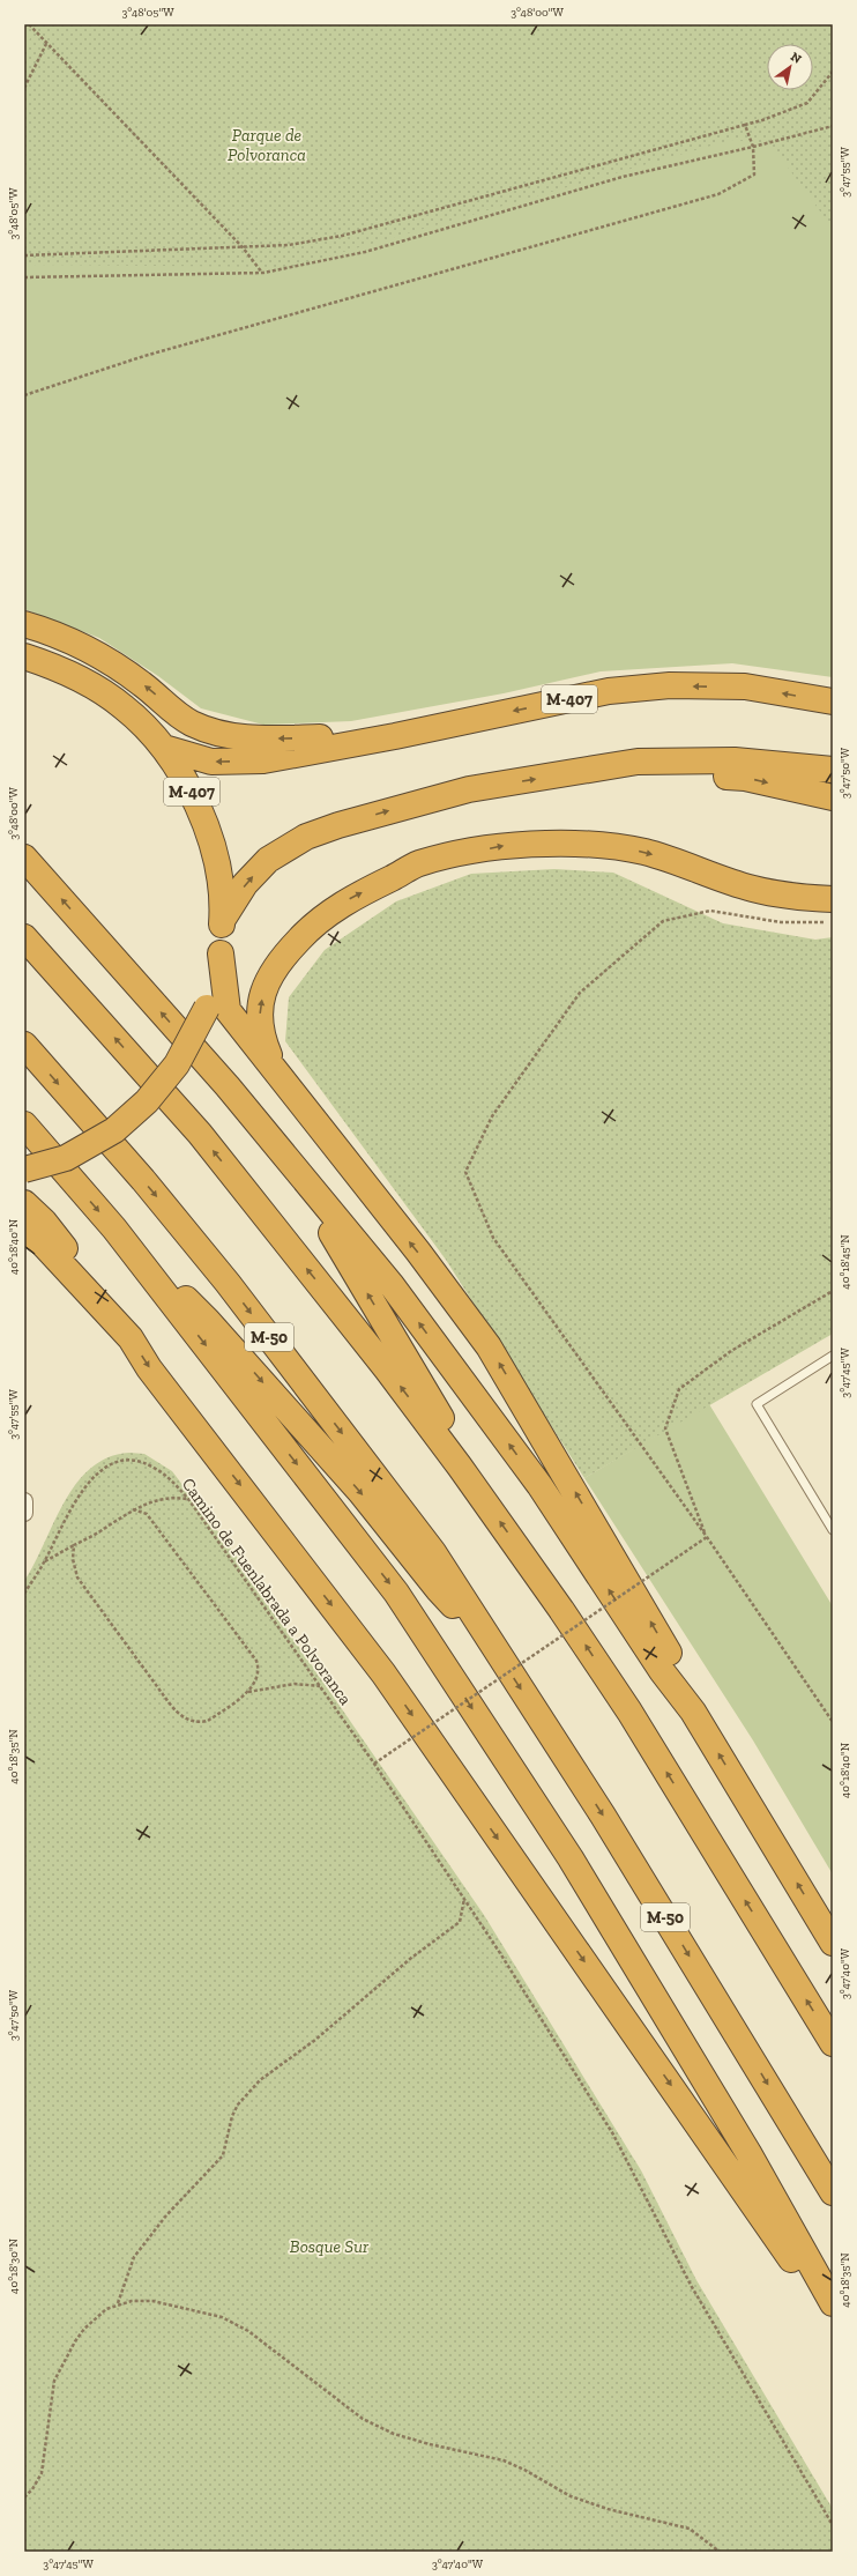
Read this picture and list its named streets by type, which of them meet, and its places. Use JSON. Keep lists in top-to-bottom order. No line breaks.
{"streets":{"highway":["M-407","M-50"],"path":["Camino de Fuenlabrada a Polvoranca"]},"parks":["Parque de Polvoranca","Bosque Sur"],"north":"top right","coordinates":["3°48'05\"W","3°48'00\"W","3°47'55\"W","3°47'50\"W","40°18'40\"N","40°18'45\"N","3°47'45\"W","40°18'35\"N","3°47'40\"W","40°18'30\"N"]}
